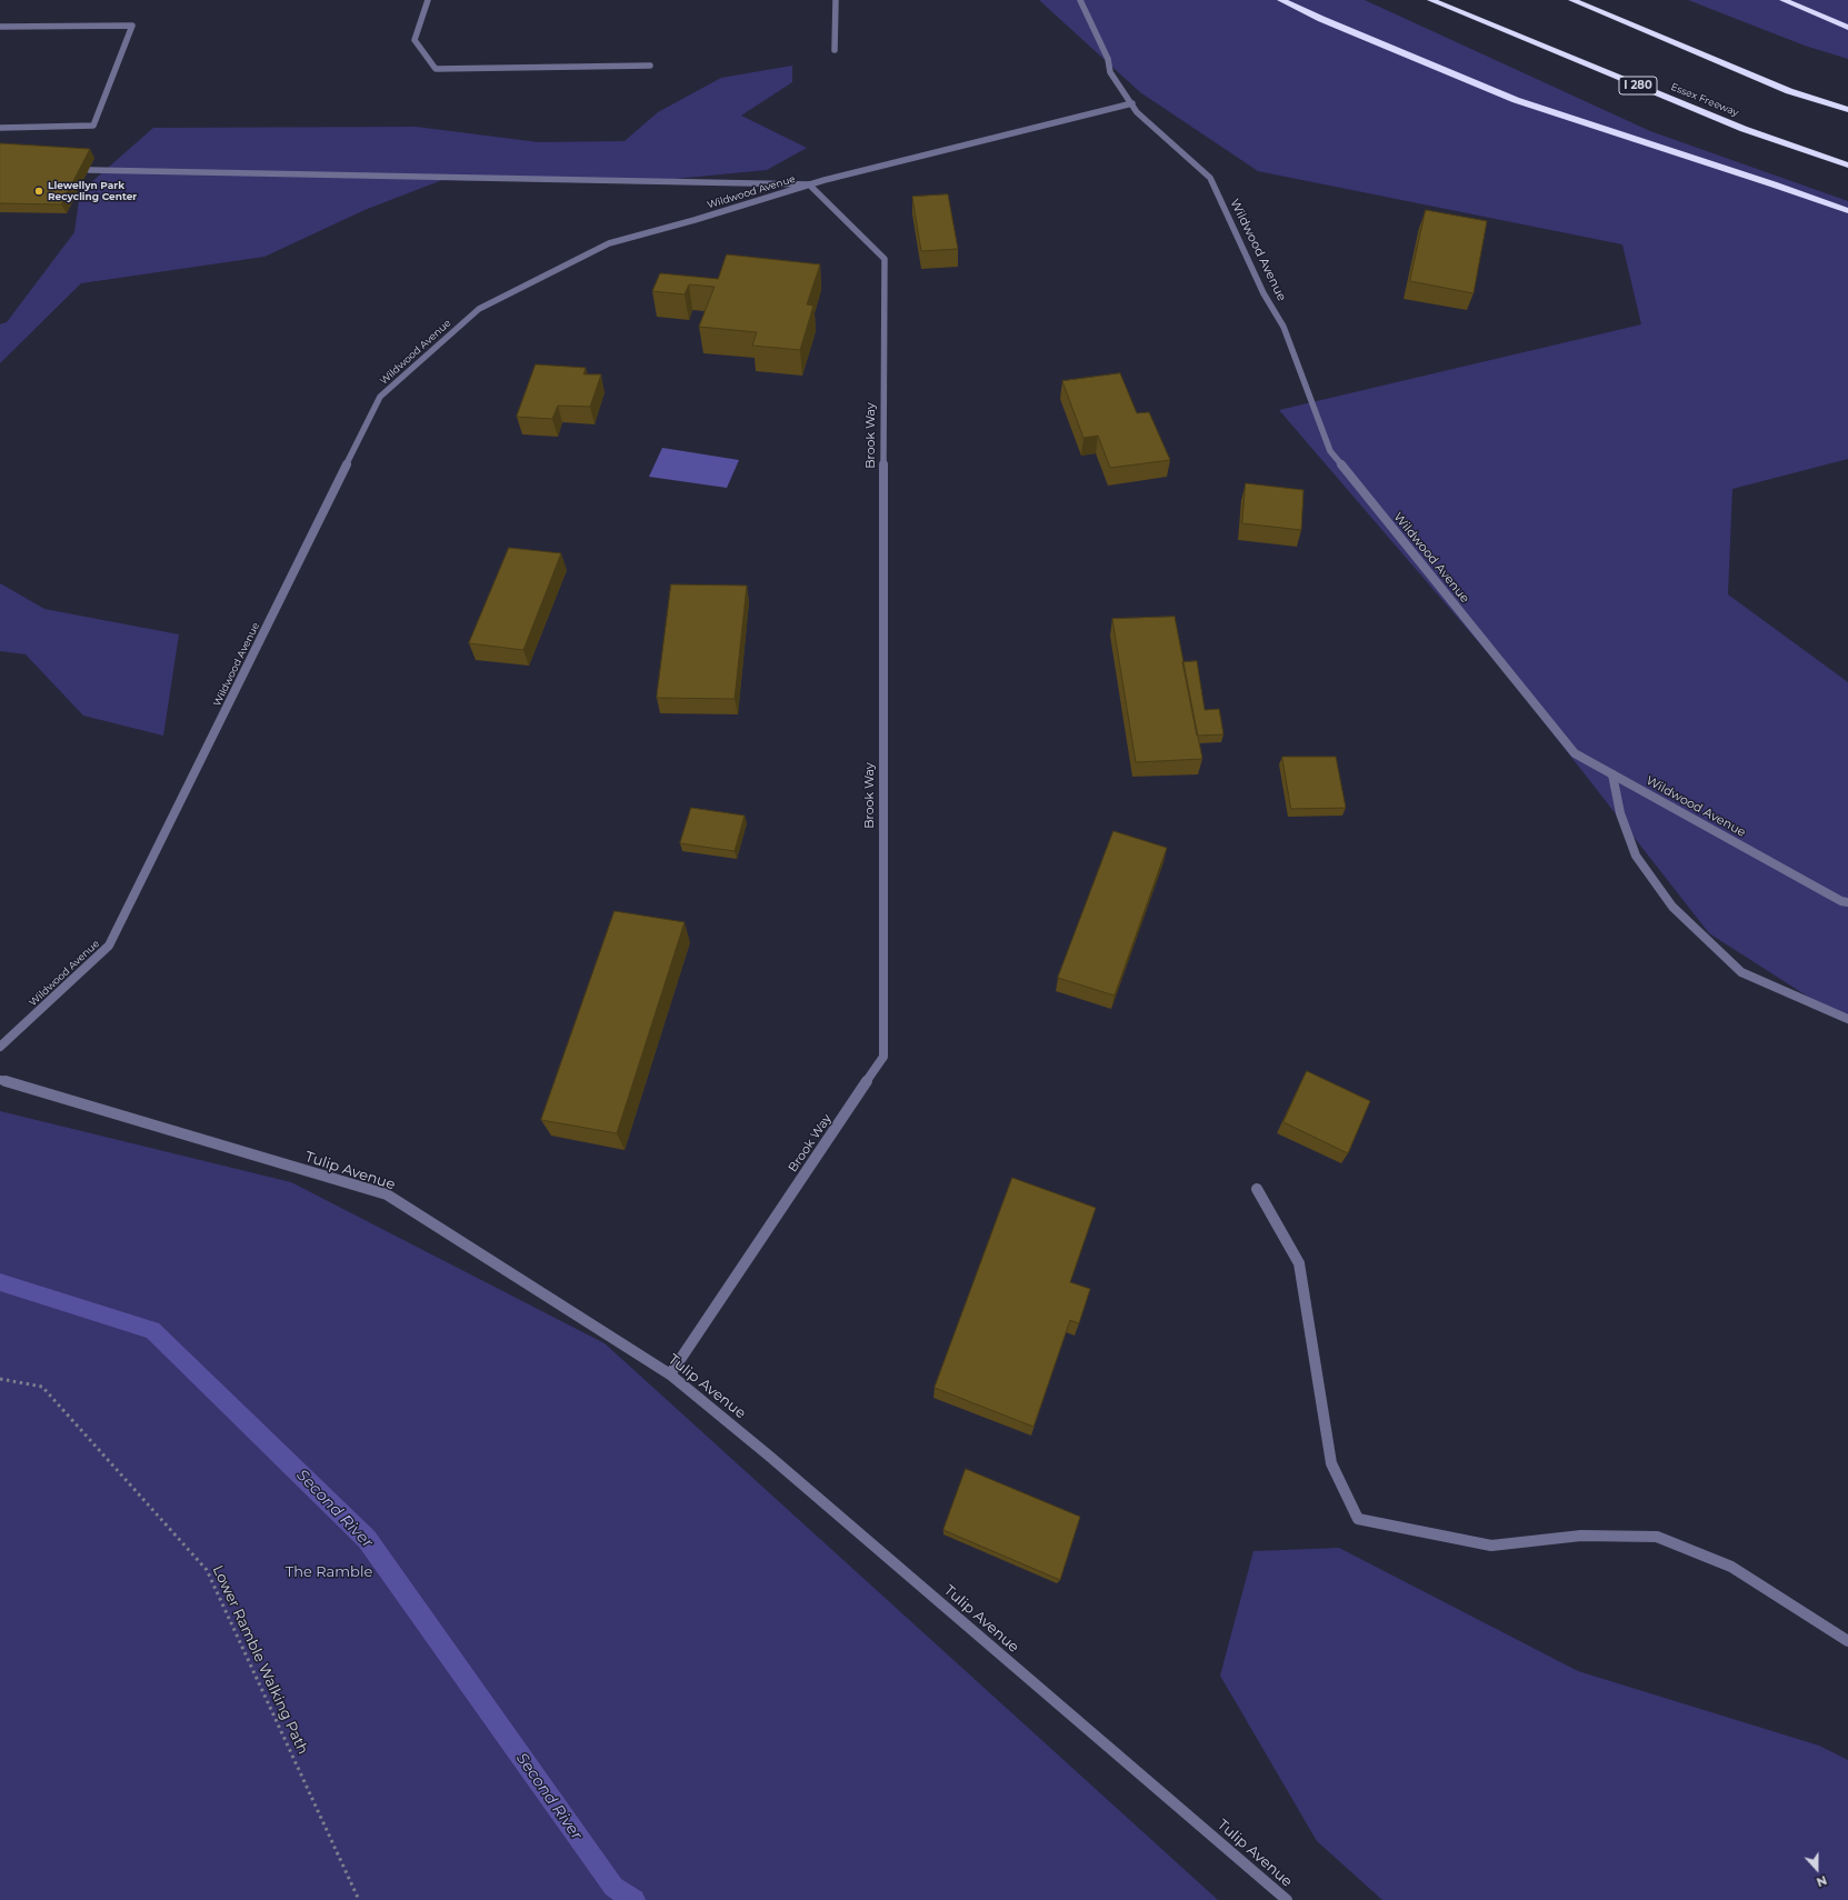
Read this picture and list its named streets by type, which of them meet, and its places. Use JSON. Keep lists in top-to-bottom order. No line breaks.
{"streets":{"highway":["I 280","Essex Freeway"],"street":["Wildwood Avenue","Brook Way","Tulip Avenue"],"path":["Lower Ramble Walking Path"]},"crossings":[["Wildwood Avenue","Brook Way"],["Brook Way","Tulip Avenue"]],"water":["Second River"],"parks":["The Ramble"],"places":["Llewellyn Park Recycling Center"],"north":"bottom"}
